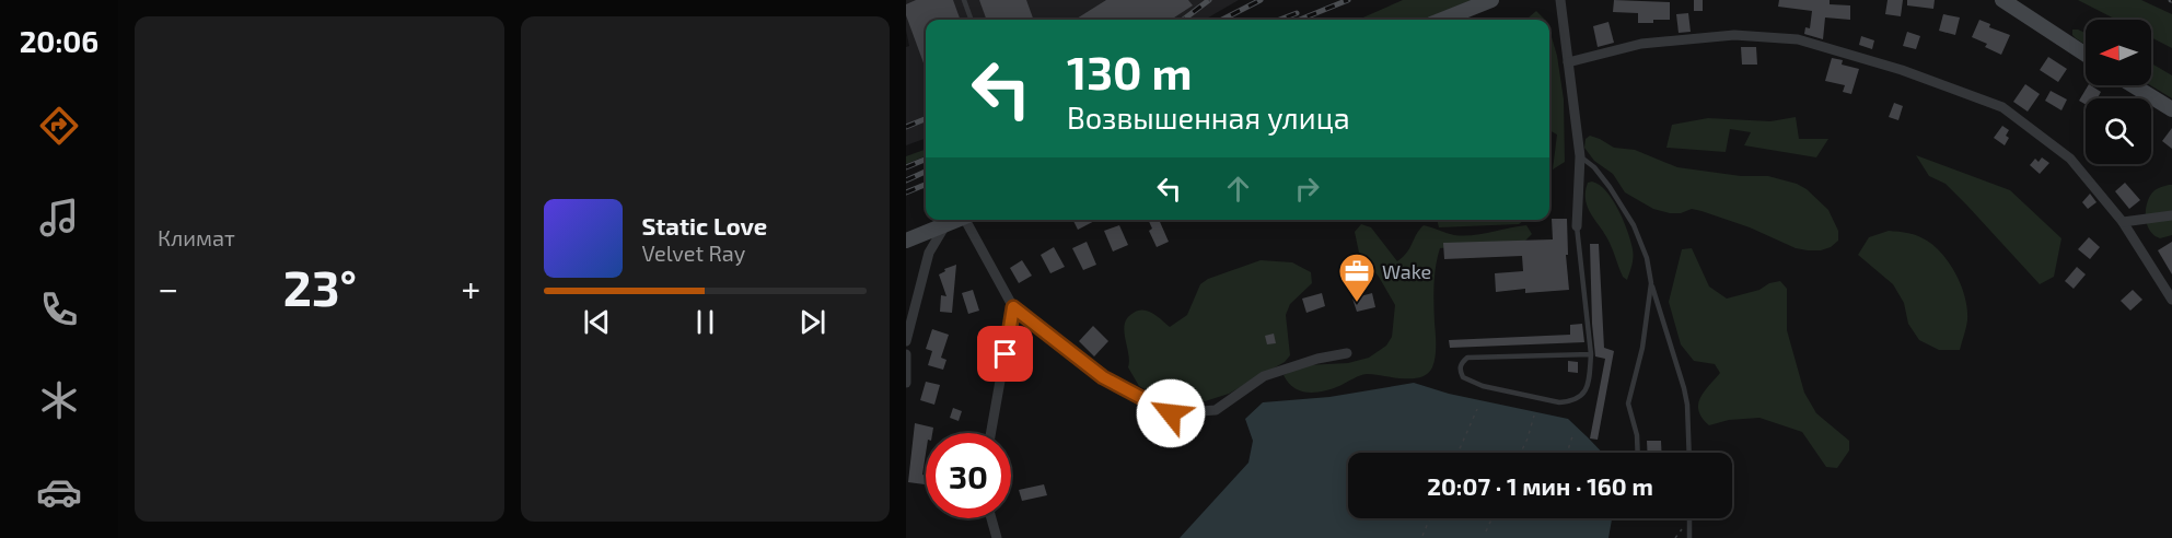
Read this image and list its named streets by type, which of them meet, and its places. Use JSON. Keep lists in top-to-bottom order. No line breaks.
{"places":{"office":["Wake"]},"north":"left","page":{"tabs":"20:06","tile":"Климат","turn":["130 m","Возвышенная улица"],"song":["Static Love","Velvet Ray"],"heat":["−","23°","+"],"limit":"30","trip":"20:07 · 1 мин · 160 m"}}
